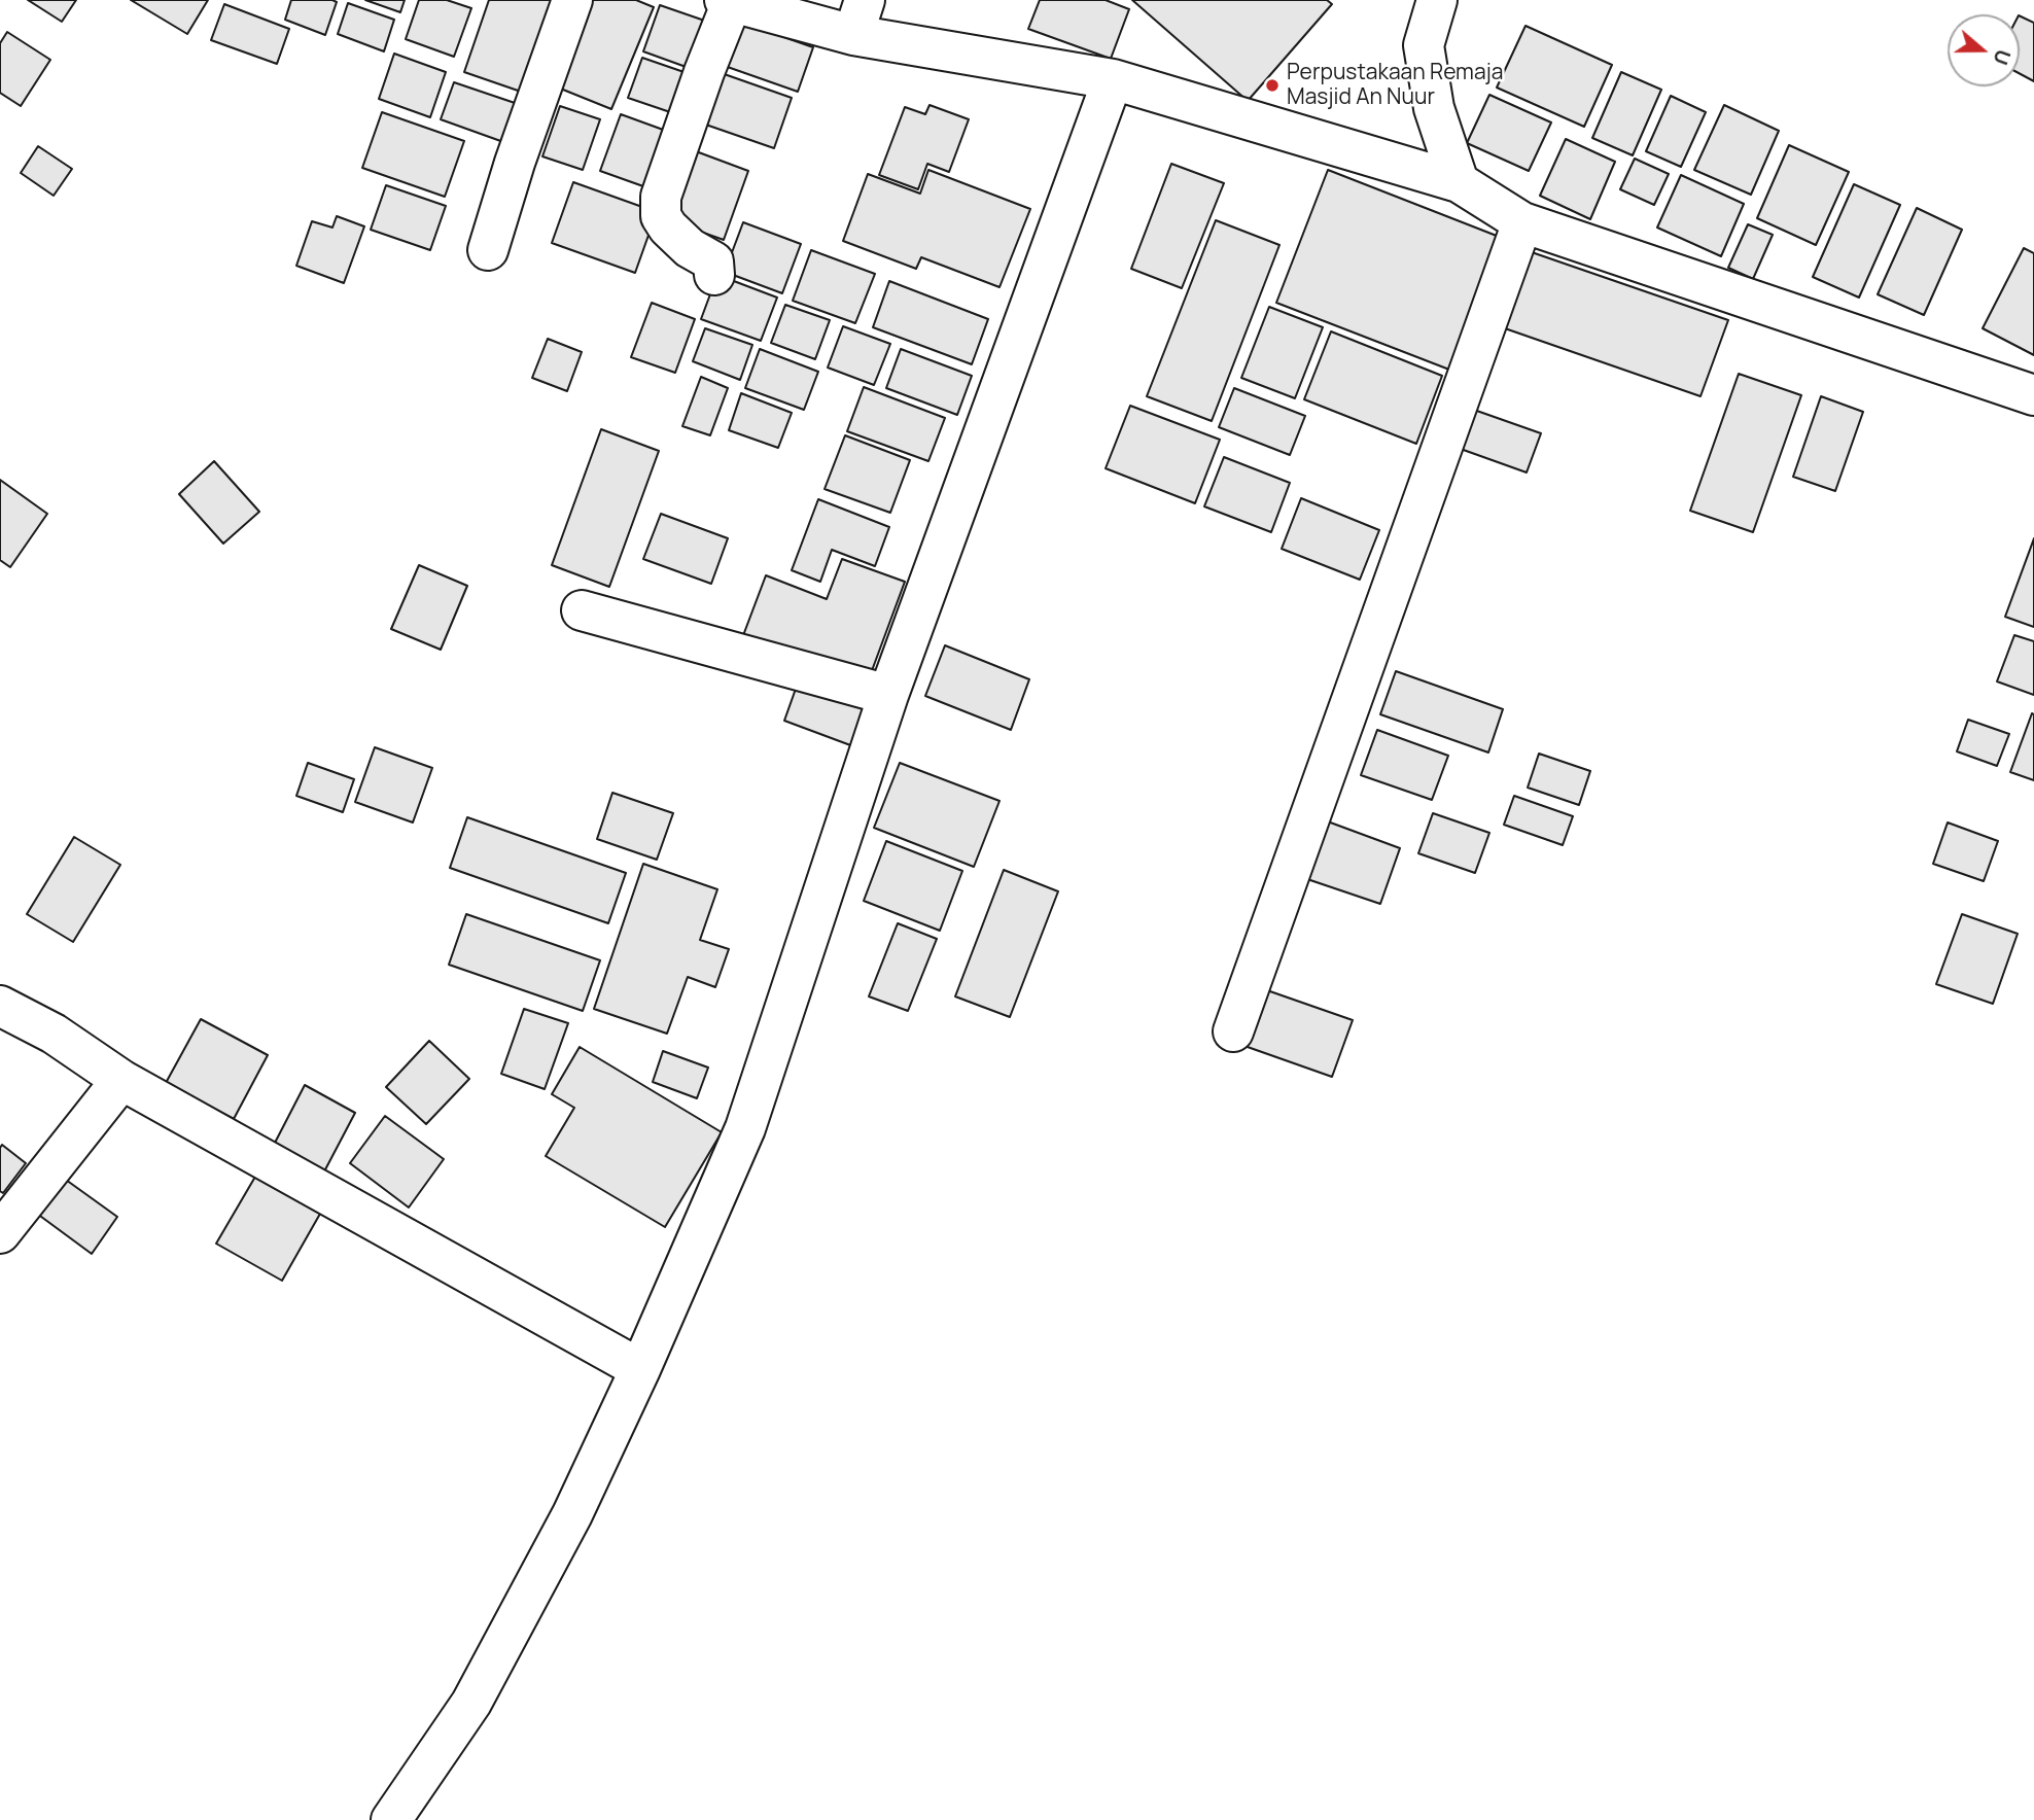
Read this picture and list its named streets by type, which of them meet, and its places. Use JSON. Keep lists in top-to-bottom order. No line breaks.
{"places":["Perpustakaan Remaja Masjid An Nuur"],"north":"right"}
